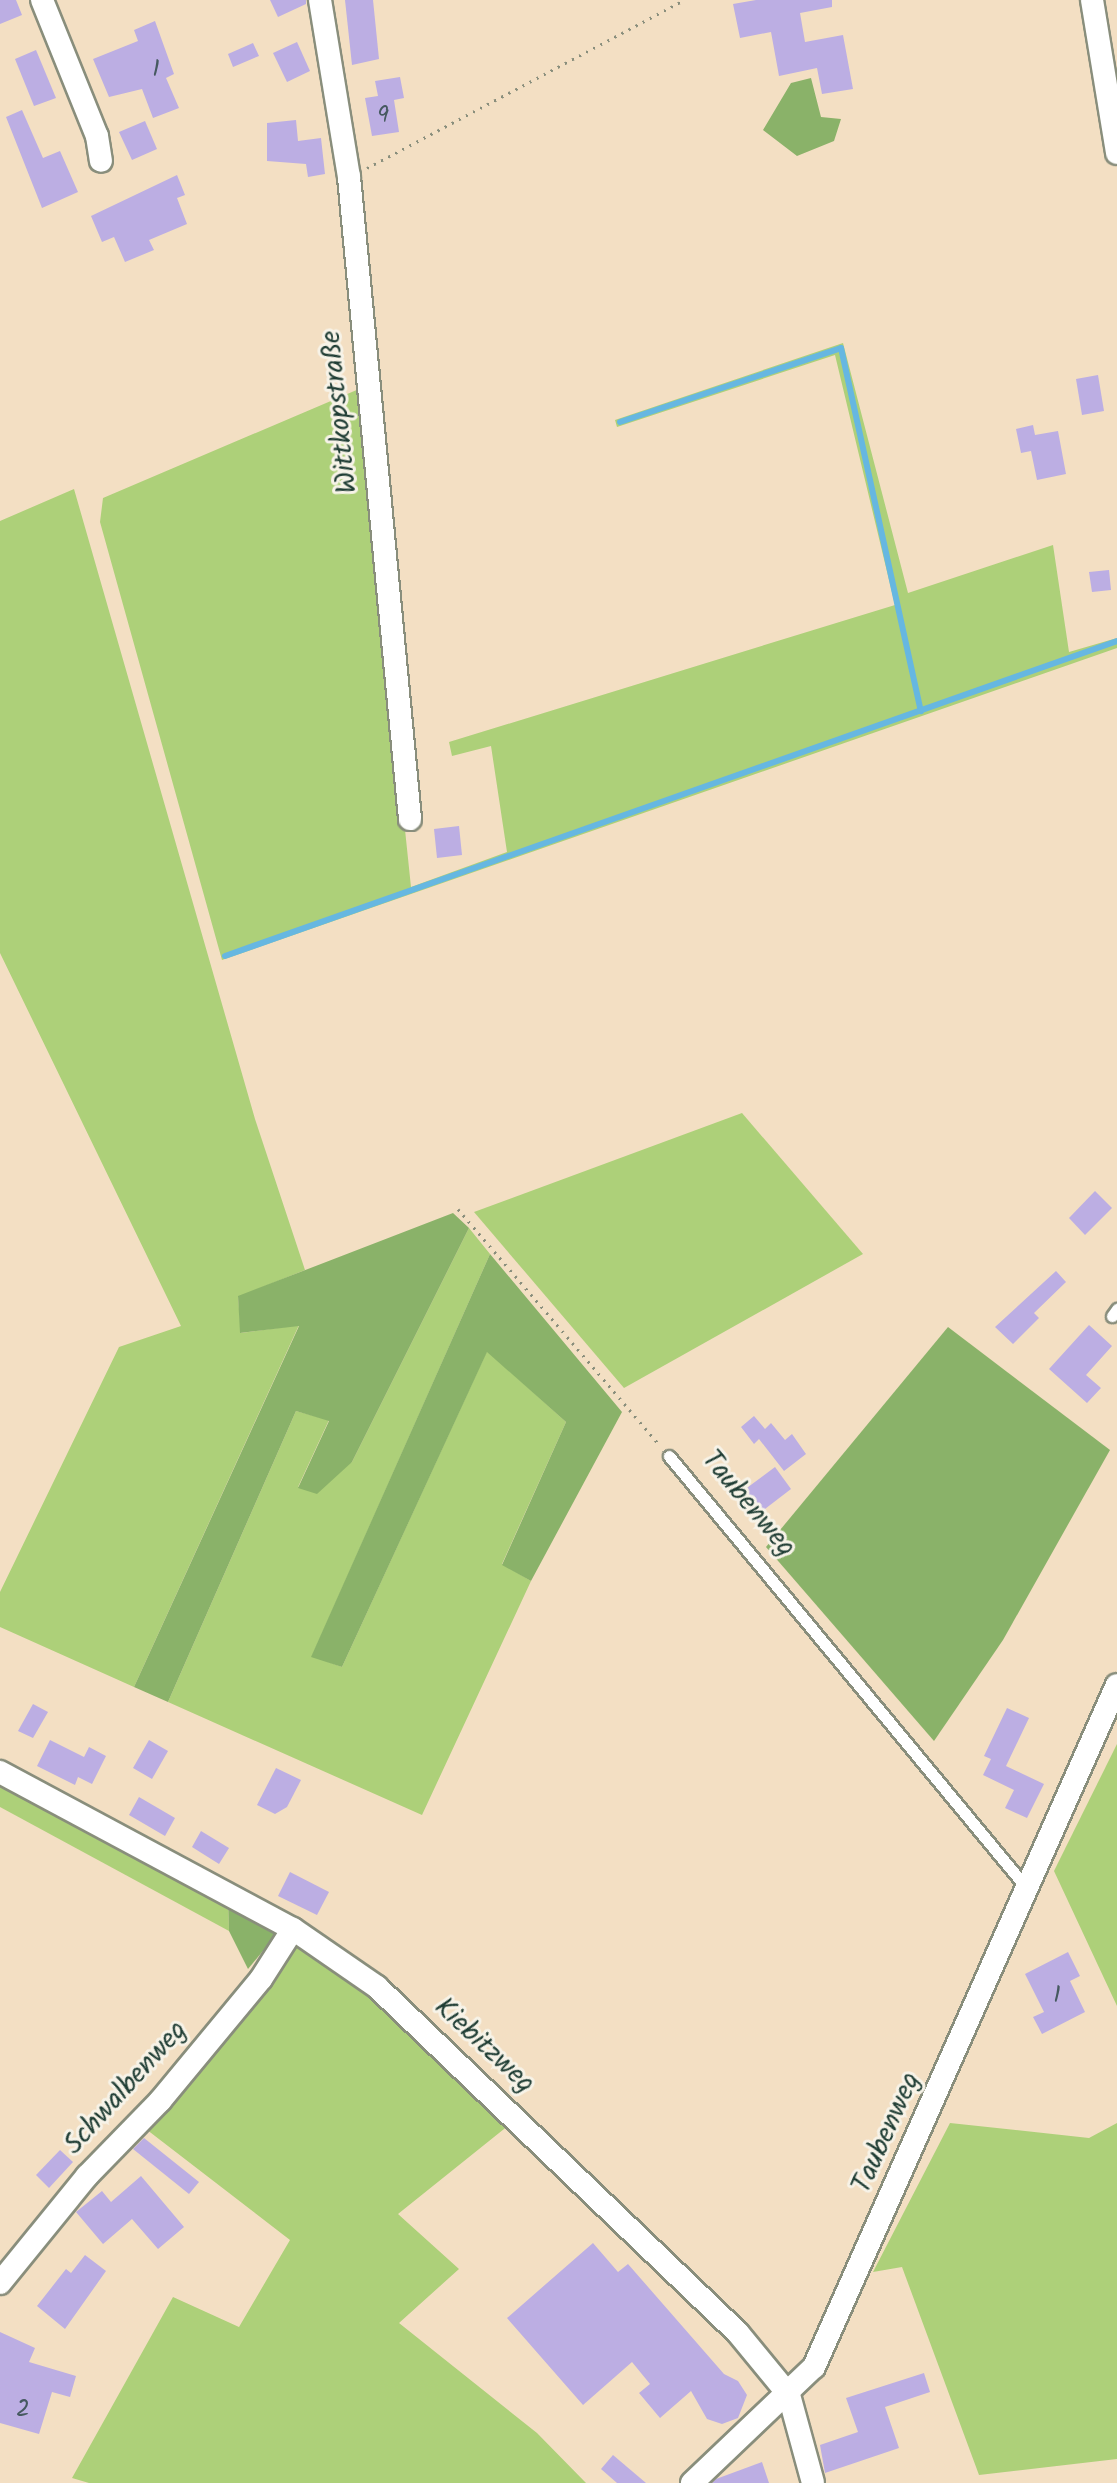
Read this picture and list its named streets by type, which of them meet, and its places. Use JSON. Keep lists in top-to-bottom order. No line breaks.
{"streets":{"street":["Wittkopstraße","Taubenweg","Kiebitzweg","Schwalbenweg"]},"crossings":[["Taubenweg","Kiebitzweg"],["Kiebitzweg","Schwalbenweg"]],"house_numbers":["1","9","1","2"]}
